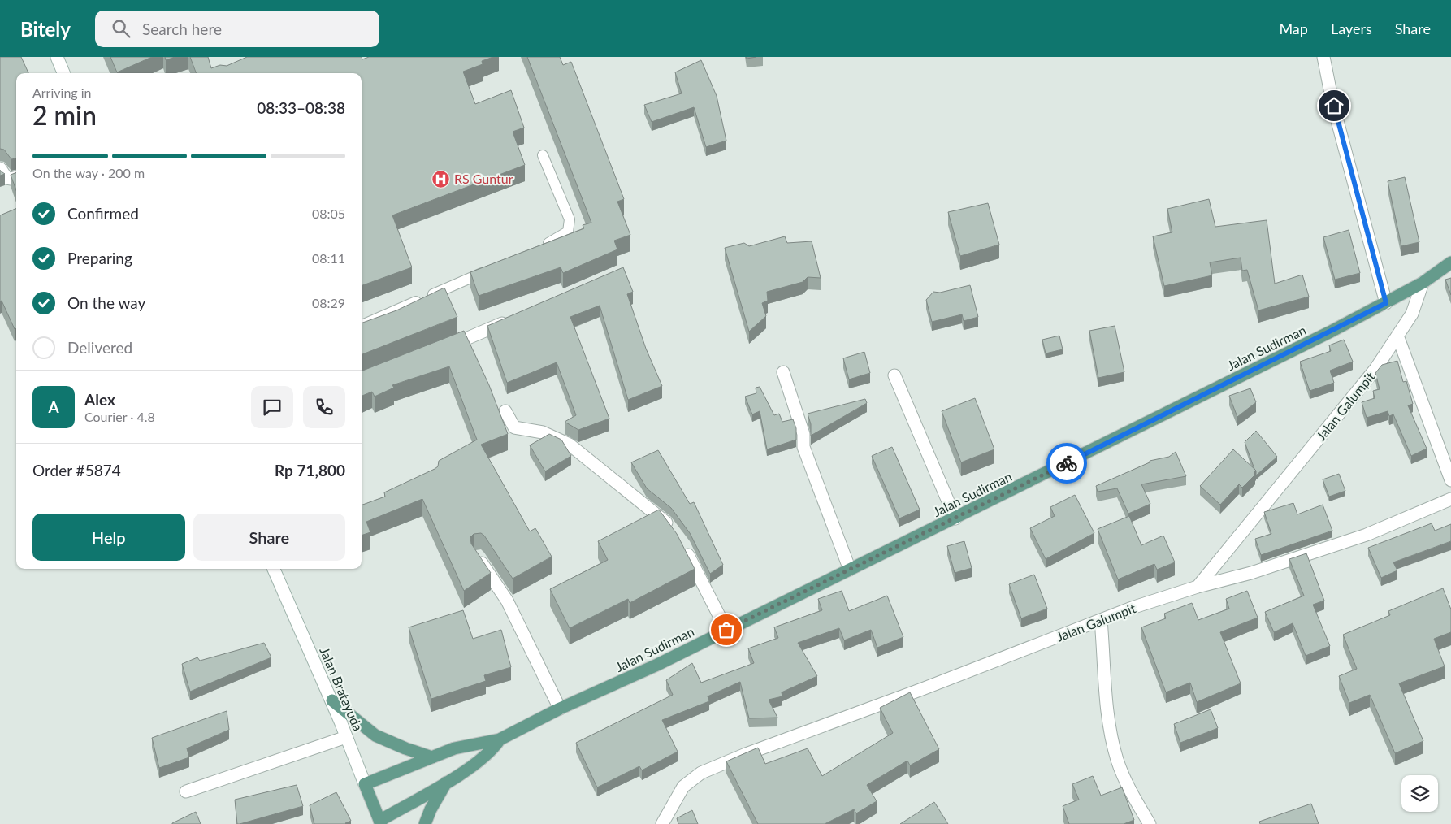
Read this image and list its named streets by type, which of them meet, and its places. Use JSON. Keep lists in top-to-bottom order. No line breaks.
{"streets":{"main road":["Jalan Sudirman","Jalan Bratayuda"],"street":["Jalan Galumpit"]},"crossings":[["Jalan Sudirman","Jalan Galumpit"]],"places":{"hospital":["RS Guntur"]},"page":{"header":"Bitely","search":"Search here","nav":["Map","Layers","Share"],"heading":["2 min","Arriving in","08:33–08:38"],"panel":["Alex","Courier · 4.8","Order #5874","Rp 71,800"],"bar":"On the way · 200 m","list":[["Confirmed","08:05"],["Preparing","08:11"],["On the way","08:29"],"Delivered"],"round":"A","buttons":["Help","Share"]}}
